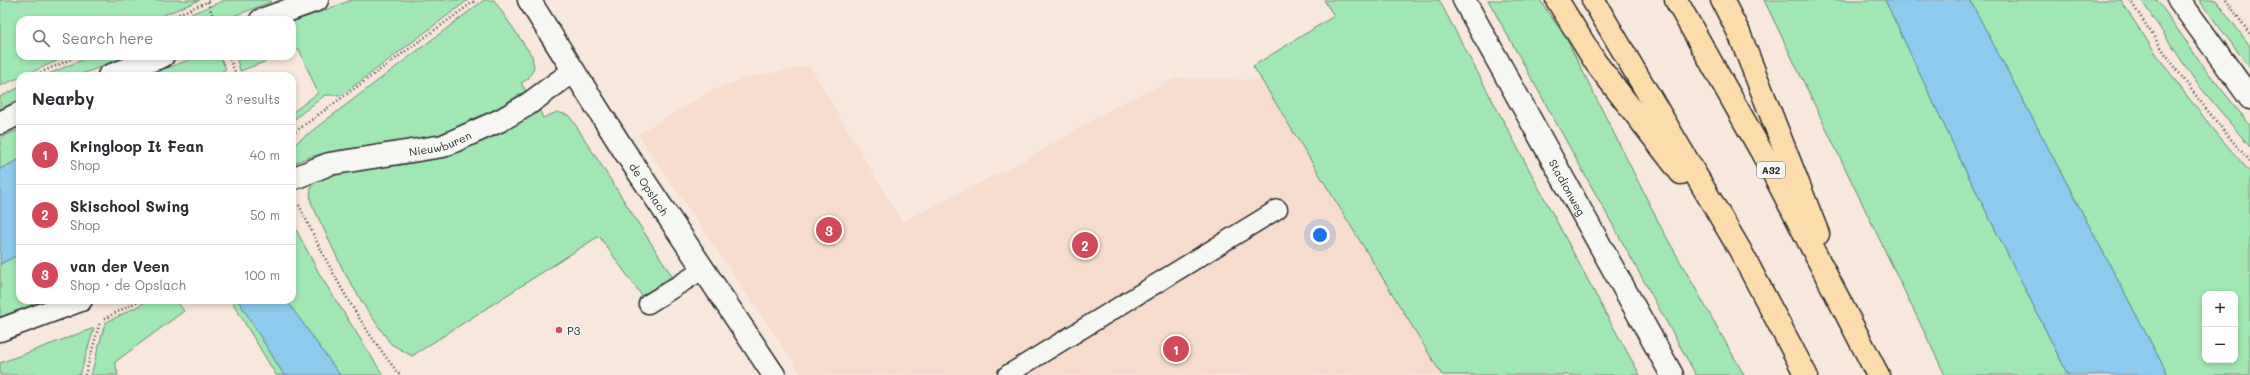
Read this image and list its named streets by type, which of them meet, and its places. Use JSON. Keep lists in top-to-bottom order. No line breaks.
{"streets":{"highway":["A32"],"street":["Nieuwburen","Stadionweg","de Opslach"]},"crossings":[["Nieuwburen","de Opslach"]],"places":["P3"],"page":{"search":"Search here","heading":["Nearby","3 results"],"list":[{"mark":"1","name":"Kringloop It Fean","note":"Shop","value":"40 m"},{"mark":"2","name":"Skischool Swing","note":"Shop","value":"50 m"},{"mark":"3","name":"van der Veen","note":"Shop · de Opslach","value":"100 m"}],"pins":["3","2","1"],"map_buttons":["+","−"]}}
